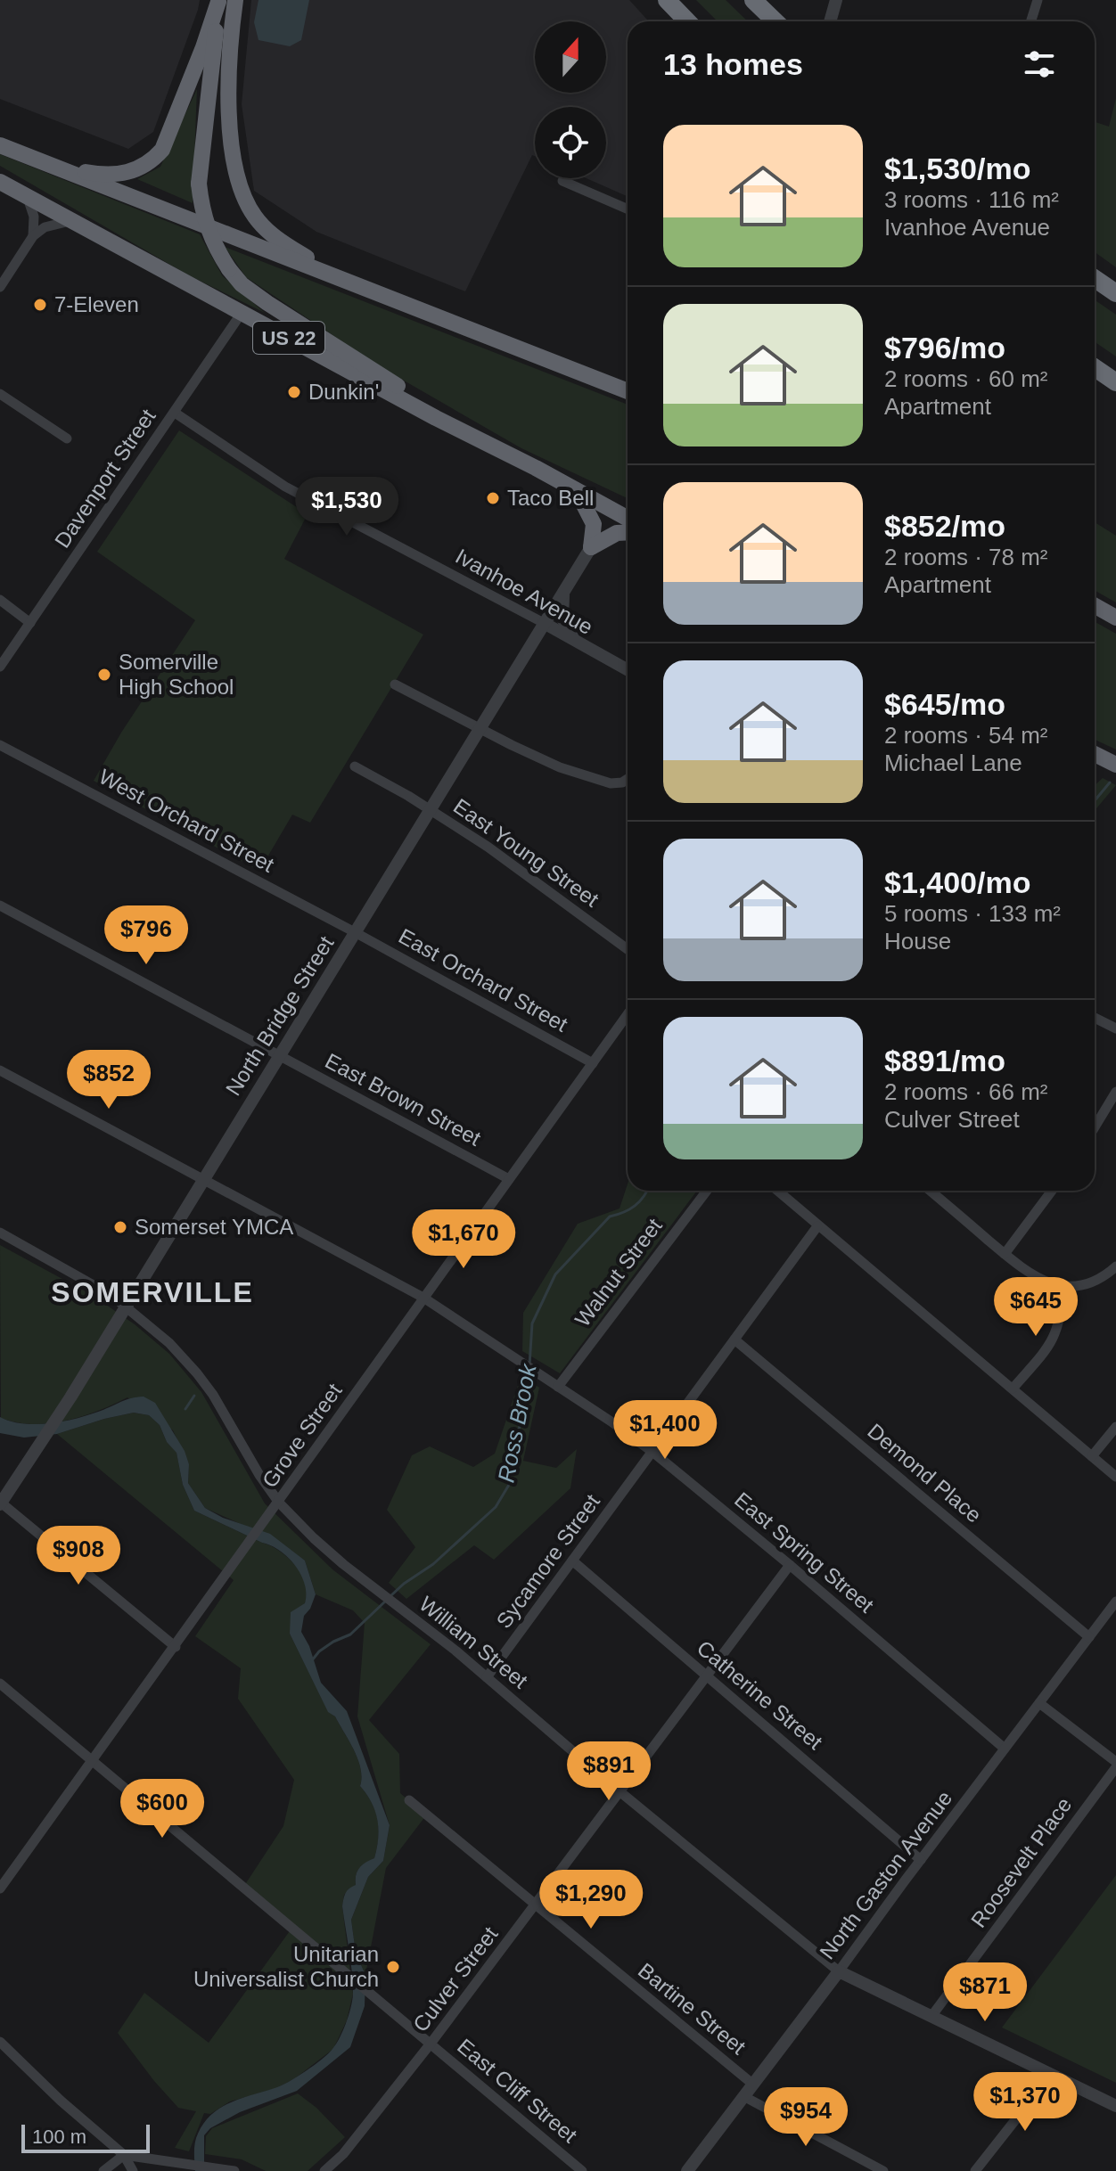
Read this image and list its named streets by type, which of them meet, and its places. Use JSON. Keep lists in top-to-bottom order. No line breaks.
{"streets":{"highway":["US 22"],"street":["Davenport Street","Ivanhoe Avenue","West Orchard Street","East Young Street","East Orchard Street","North Bridge Street","East Brown Street","Walnut Street","Grove Street","Demond Place","East Spring Street","Sycamore Street","William Street","Catherine Street","Roosevelt Place","North Gaston Avenue","Culver Street","Bartine Street","East Cliff Street"]},"crossings":[["US 22","Davenport Street"],["Davenport Street","Ivanhoe Avenue"],["Ivanhoe Avenue","North Bridge Street"],["West Orchard Street","East Orchard Street"],["West Orchard Street","North Bridge Street"],["East Young Street","North Bridge Street"],["East Orchard Street","North Bridge Street"],["East Orchard Street","Grove Street"],["North Bridge Street","East Brown Street"],["North Bridge Street","East Spring Street"],["North Bridge Street","William Street"],["East Brown Street","Grove Street"],["Walnut Street","East Spring Street"],["Grove Street","East Spring Street"],["Grove Street","William Street"],["Grove Street","East Cliff Street"],["Demond Place","Sycamore Street"],["Demond Place","North Gaston Avenue"],["East Spring Street","Sycamore Street"],["East Spring Street","North Gaston Avenue"],["East Spring Street","Culver Street"],["Sycamore Street","William Street"],["Sycamore Street","Catherine Street"],["William Street","North Gaston Avenue"],["William Street","Culver Street"],["Catherine Street","North Gaston Avenue"],["Catherine Street","Culver Street"],["North Gaston Avenue","Bartine Street"],["Culver Street","Bartine Street"],["Culver Street","East Cliff Street"]],"districts":["SOMERVILLE"],"water":["Ross Brook"],"places":["7-Eleven","Dunkin'","Taco Bell","Somerville High School","Somerset YMCA","Unitarian Universalist Church"],"scale_bar":"100 m","north":"top","page":{"heading":"13 homes","list":[{"name":"$1,530/mo","note":"3 rooms · 116 m² · Ivanhoe Avenue"},{"name":"$796/mo","note":"2 rooms · 60 m² · Apartment"},{"name":"$852/mo","note":"2 rooms · 78 m² · Apartment"},{"name":"$645/mo","note":"2 rooms · 54 m² · Michael Lane"},{"name":"$1,400/mo","note":"5 rooms · 133 m² · House"},{"name":"$891/mo","note":"2 rooms · 66 m² · Culver Street"}],"price":["$1,530","$796","$852","$1,670","$645","$1,400","$908","$891","$600","$1,290","$871","$1,370","$954"],"scale":"100 m"}}
